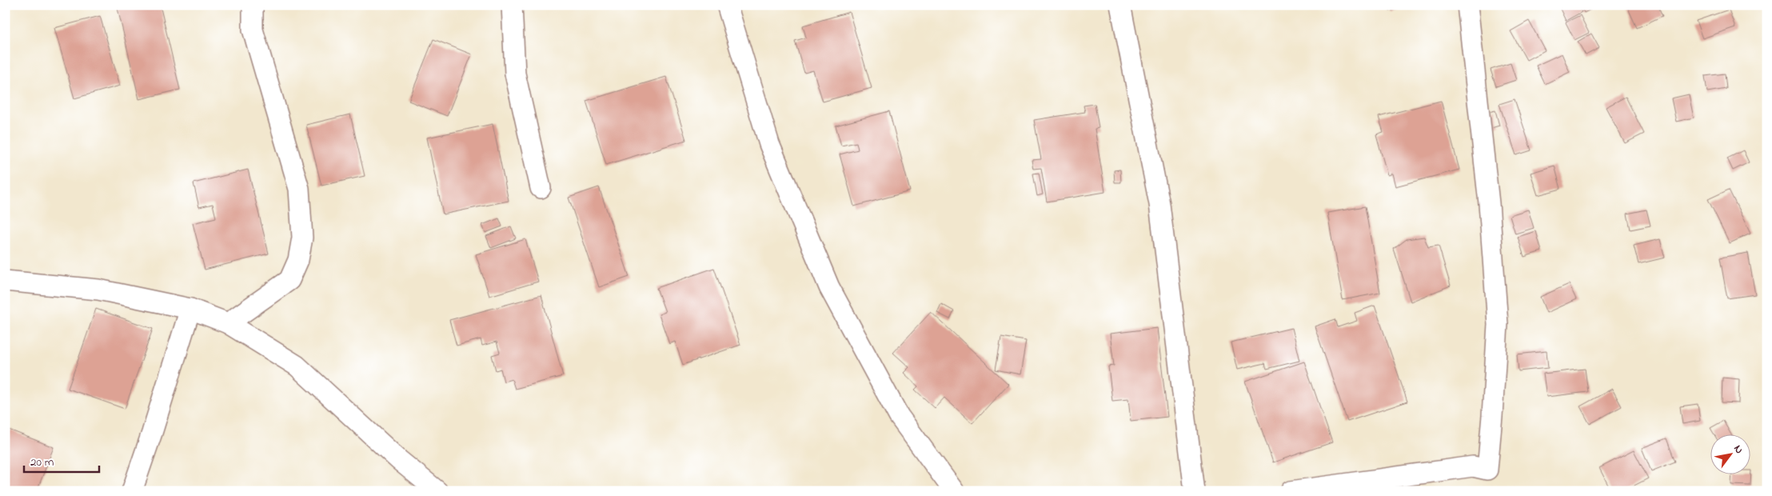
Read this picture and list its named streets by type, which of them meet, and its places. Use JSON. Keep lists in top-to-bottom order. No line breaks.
{"scale_bar":"20 m","north":"top right"}
